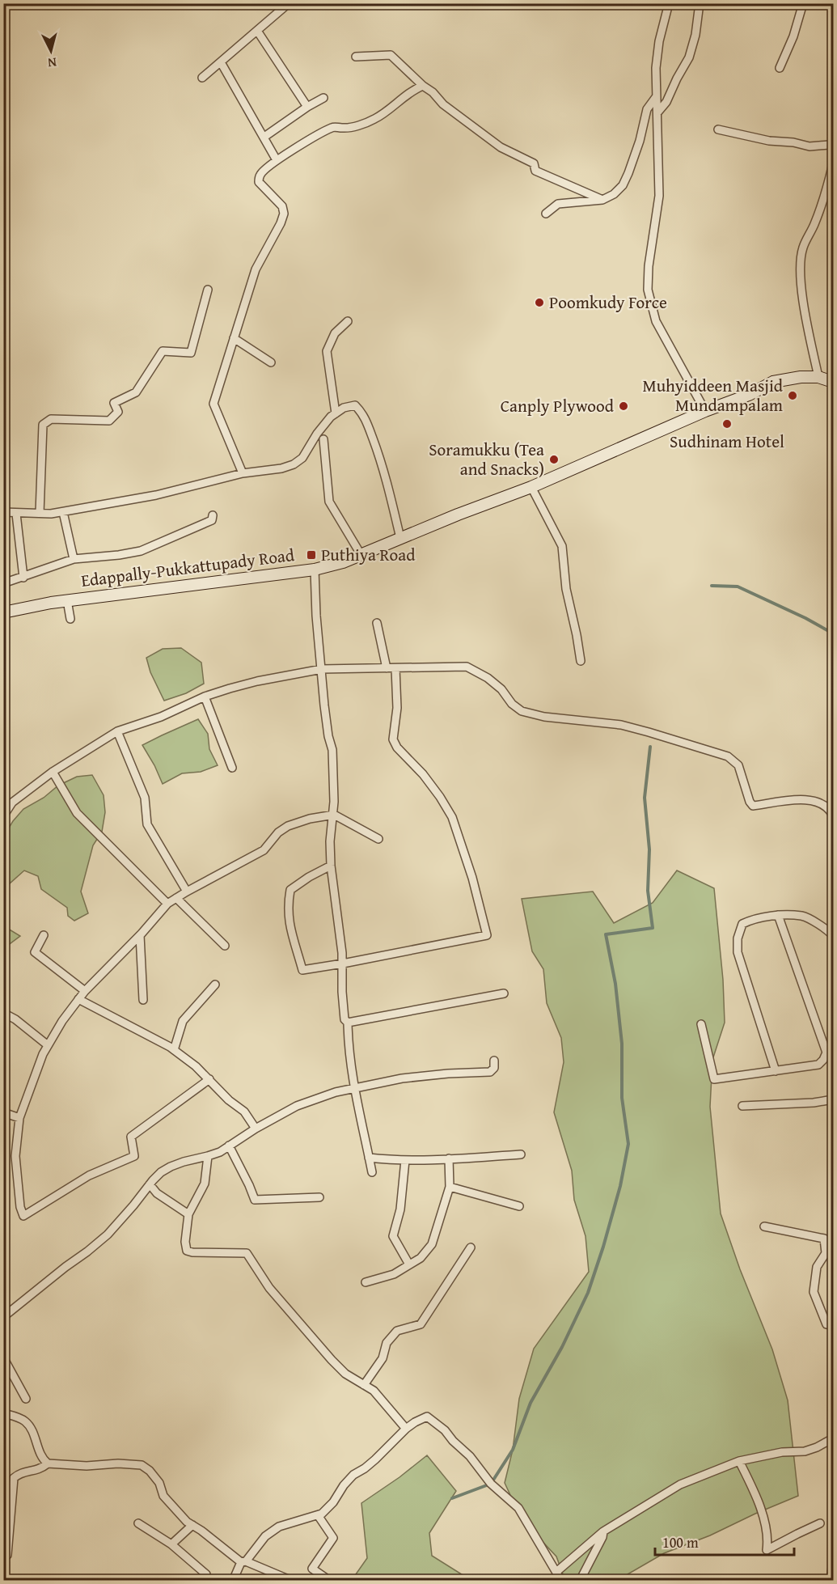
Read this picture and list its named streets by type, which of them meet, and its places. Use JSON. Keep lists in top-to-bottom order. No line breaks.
{"streets":{"main road":["Edappally-Pukkattupady Road"]},"places":{"other":["Poomkudy Force","Muhyiddeen Masjid Mundampalam","Canply Plywood","Sudhinam Hotel","Soramukku (Tea and Snacks)"],"transit":["Puthiya Road"]},"scale_bar":"100 m","north":"bottom"}
